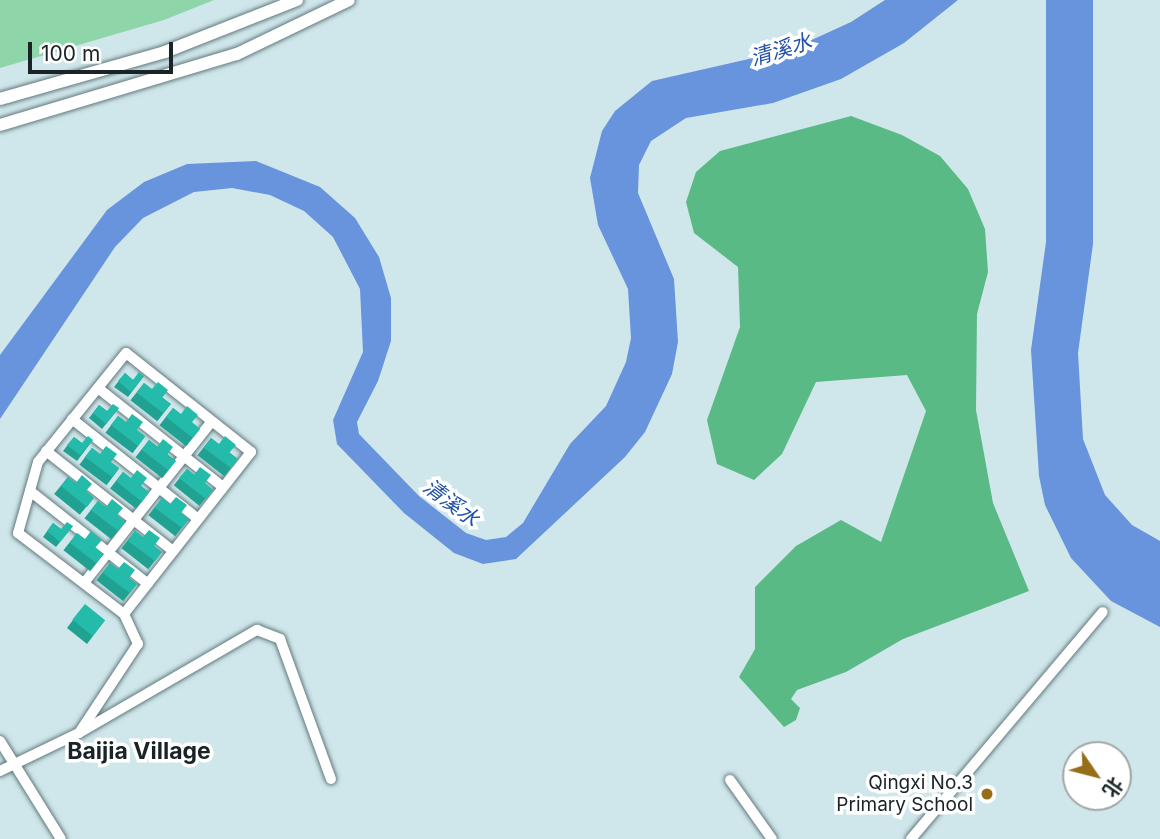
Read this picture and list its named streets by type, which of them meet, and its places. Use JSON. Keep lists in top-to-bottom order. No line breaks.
{"districts":["Baijia Village"],"water":["清溪水"],"places":["Qingxi No.3 Primary School"],"scale_bar":"100 m","north":"bottom right"}
